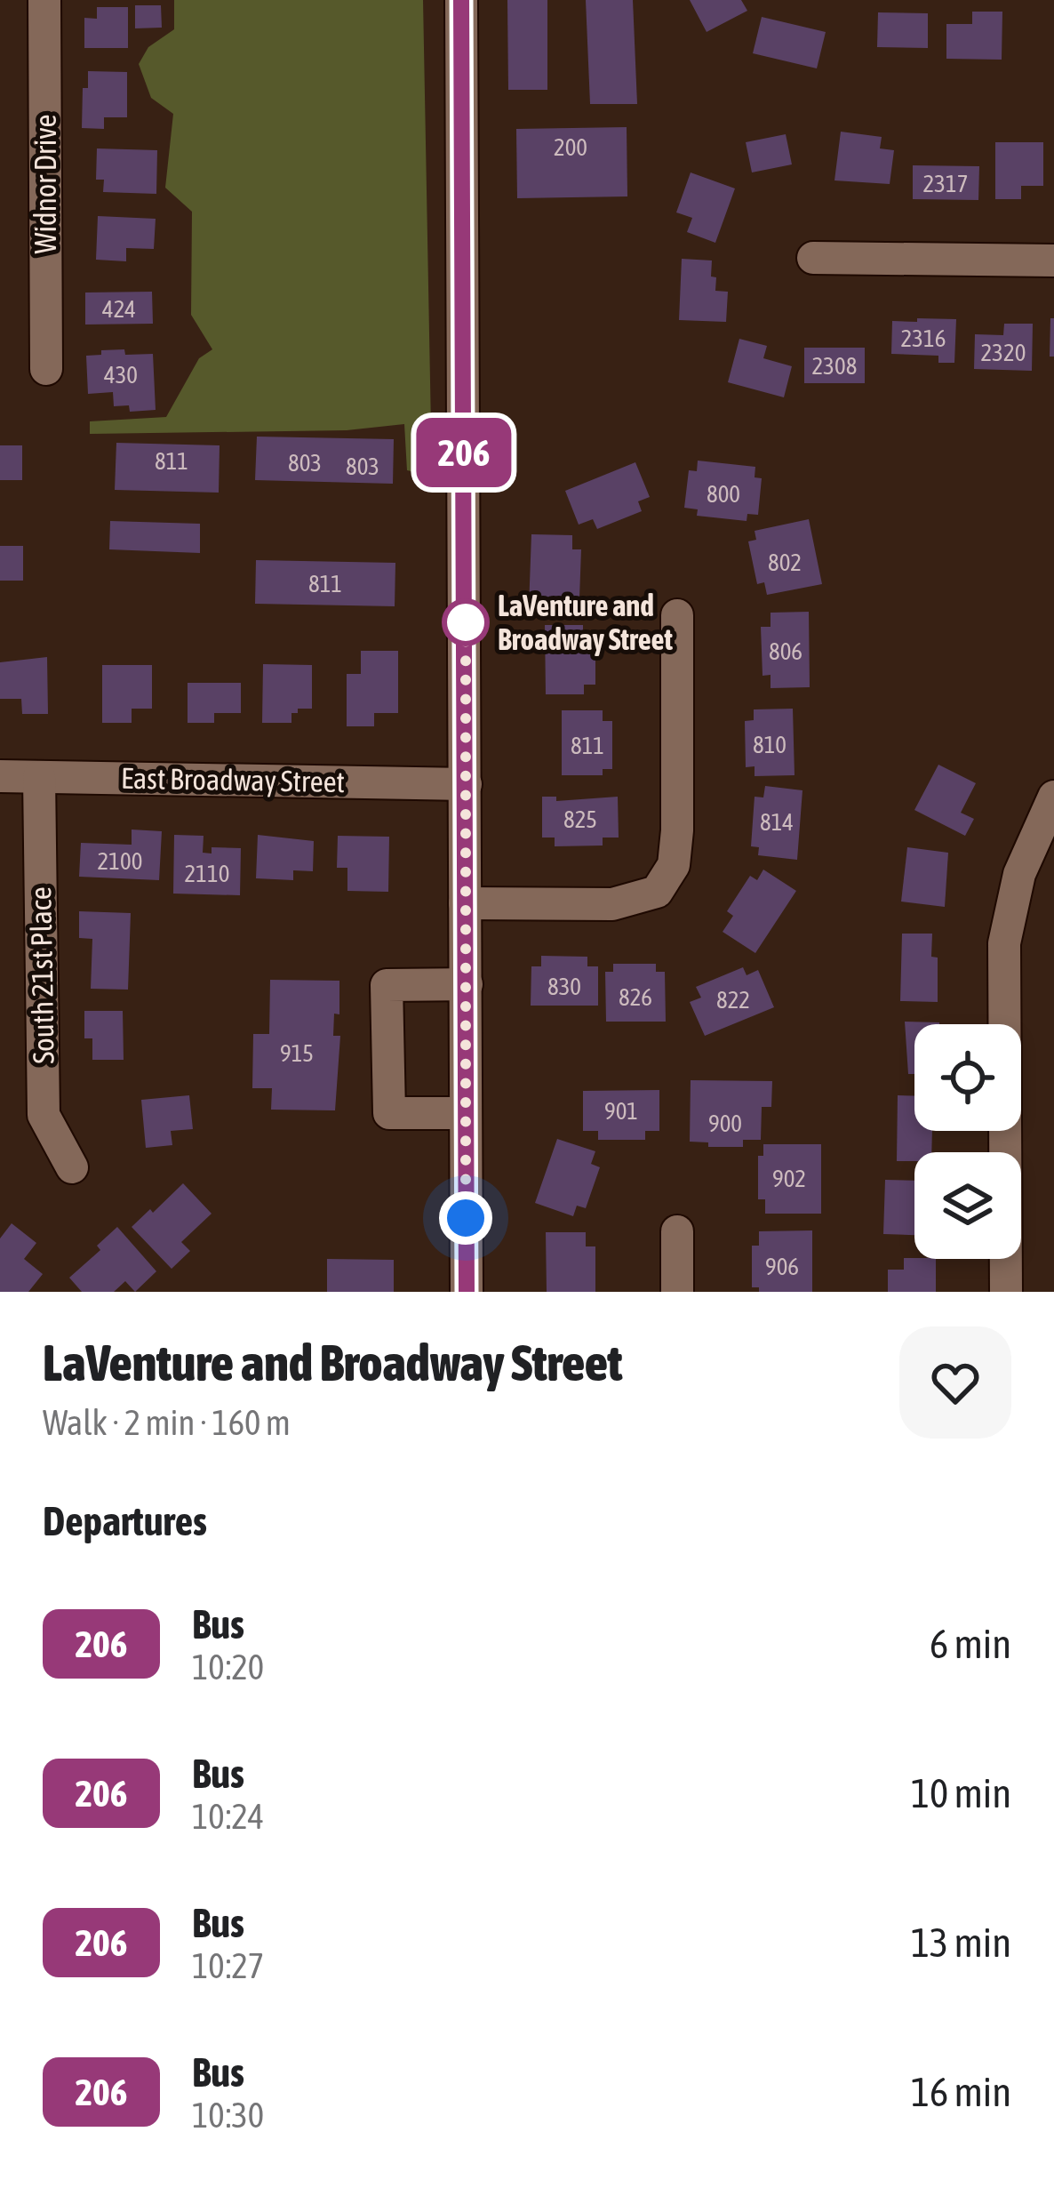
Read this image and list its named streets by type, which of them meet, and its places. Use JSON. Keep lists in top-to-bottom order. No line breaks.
{"streets":{"street":["Widnor Drive","East Broadway Street","South 21st Place"]},"crossings":[["East Broadway Street","South 21st Place"]],"places":["LaVenture and Broadway Street"],"lines":["bus line 206"],"house_numbers":["200","2317","424","2316","2320","2308","430","811","803","803","800","802","811","806","810","811","825","814","2100","2110","830","826","822","915","901","900","902","906"],"page":{"on_map":"206","heading":[["LaVenture and Broadway Street","Walk · 2 min · 160 m"],"Departures"],"list":[{"mark":"206","name":"Bus","note":"10:20","value":"6 min"},{"mark":"206","name":"Bus","note":"10:24","value":"10 min"},{"mark":"206","name":"Bus","note":"10:27","value":"13 min"},{"mark":"206","name":"Bus","note":"10:30","value":"16 min"}]}}
